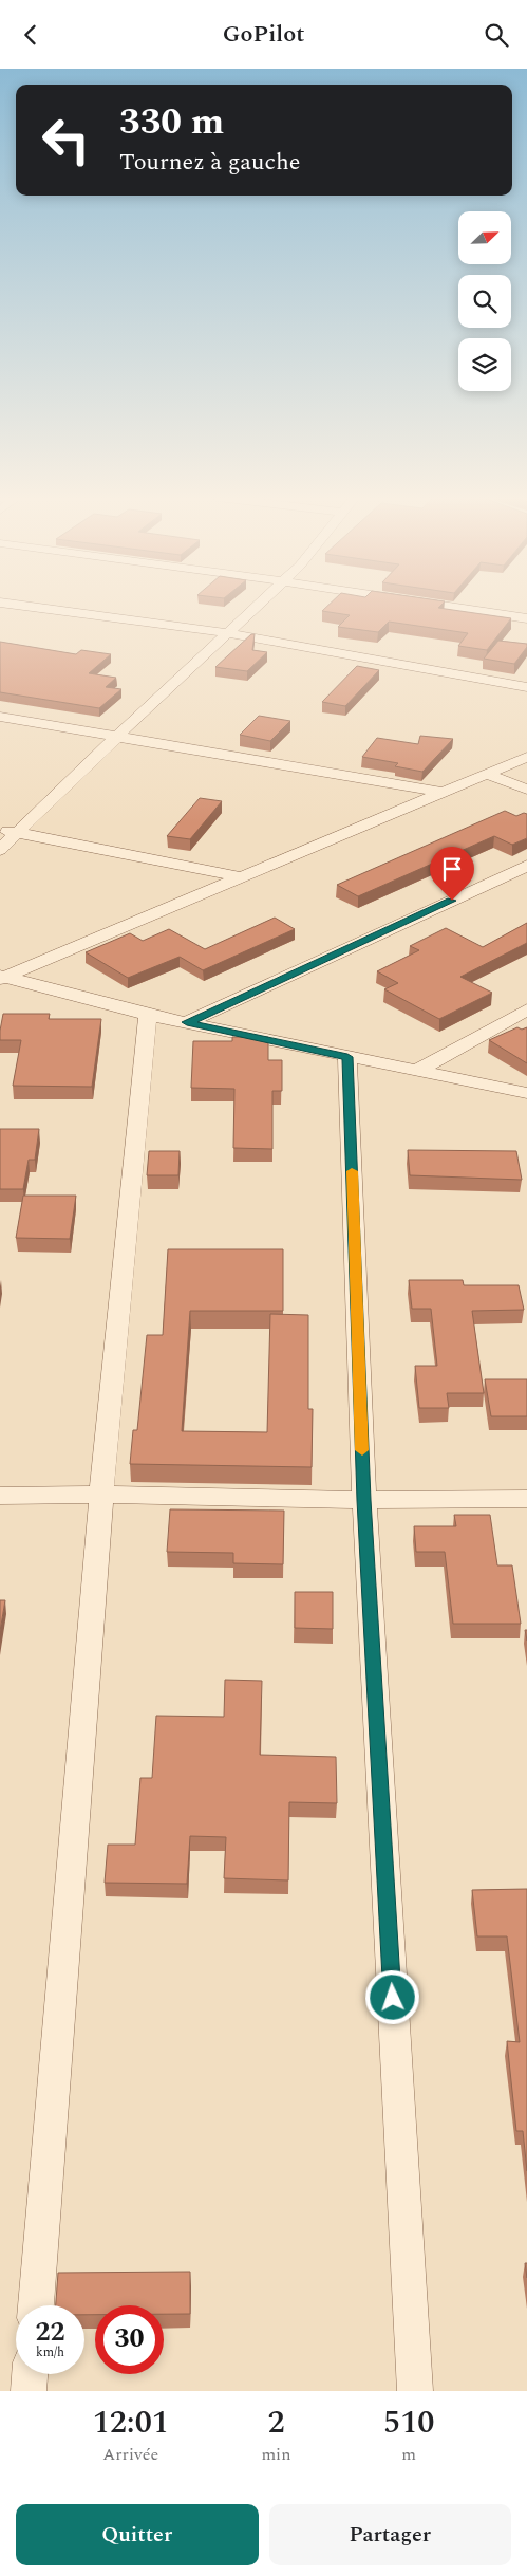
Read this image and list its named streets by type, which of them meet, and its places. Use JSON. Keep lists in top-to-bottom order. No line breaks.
{"north":"top right","page":{"header":"GoPilot","turn":["330 m","Tournez à gauche"],"speed":"22 km/h","limit":"30","eta":["12:01","Arrivée","2","min","510","m"],"buttons":["Quitter","Partager"]}}
